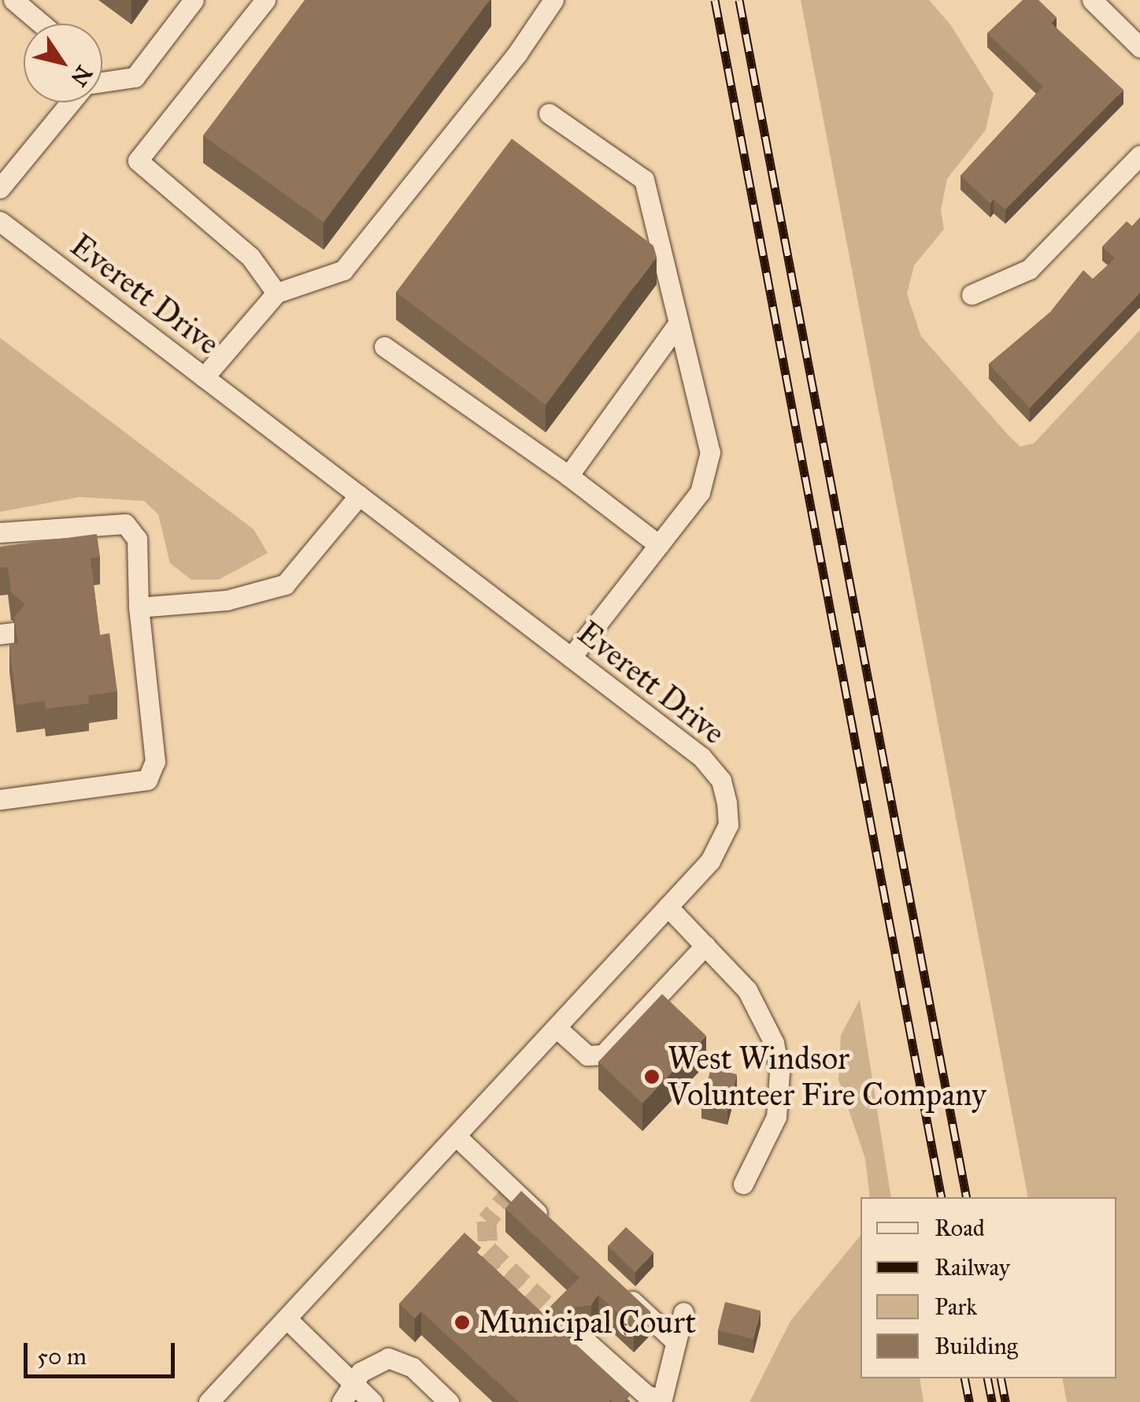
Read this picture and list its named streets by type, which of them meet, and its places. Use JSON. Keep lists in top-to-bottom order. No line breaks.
{"streets":{"street":["Everett Drive"]},"places":["West Windsor Volunteer Fire Company","Municipal Court"],"legend":["Road","Railway","Park","Building"],"scale_bar":"50 m","north":"bottom right"}
